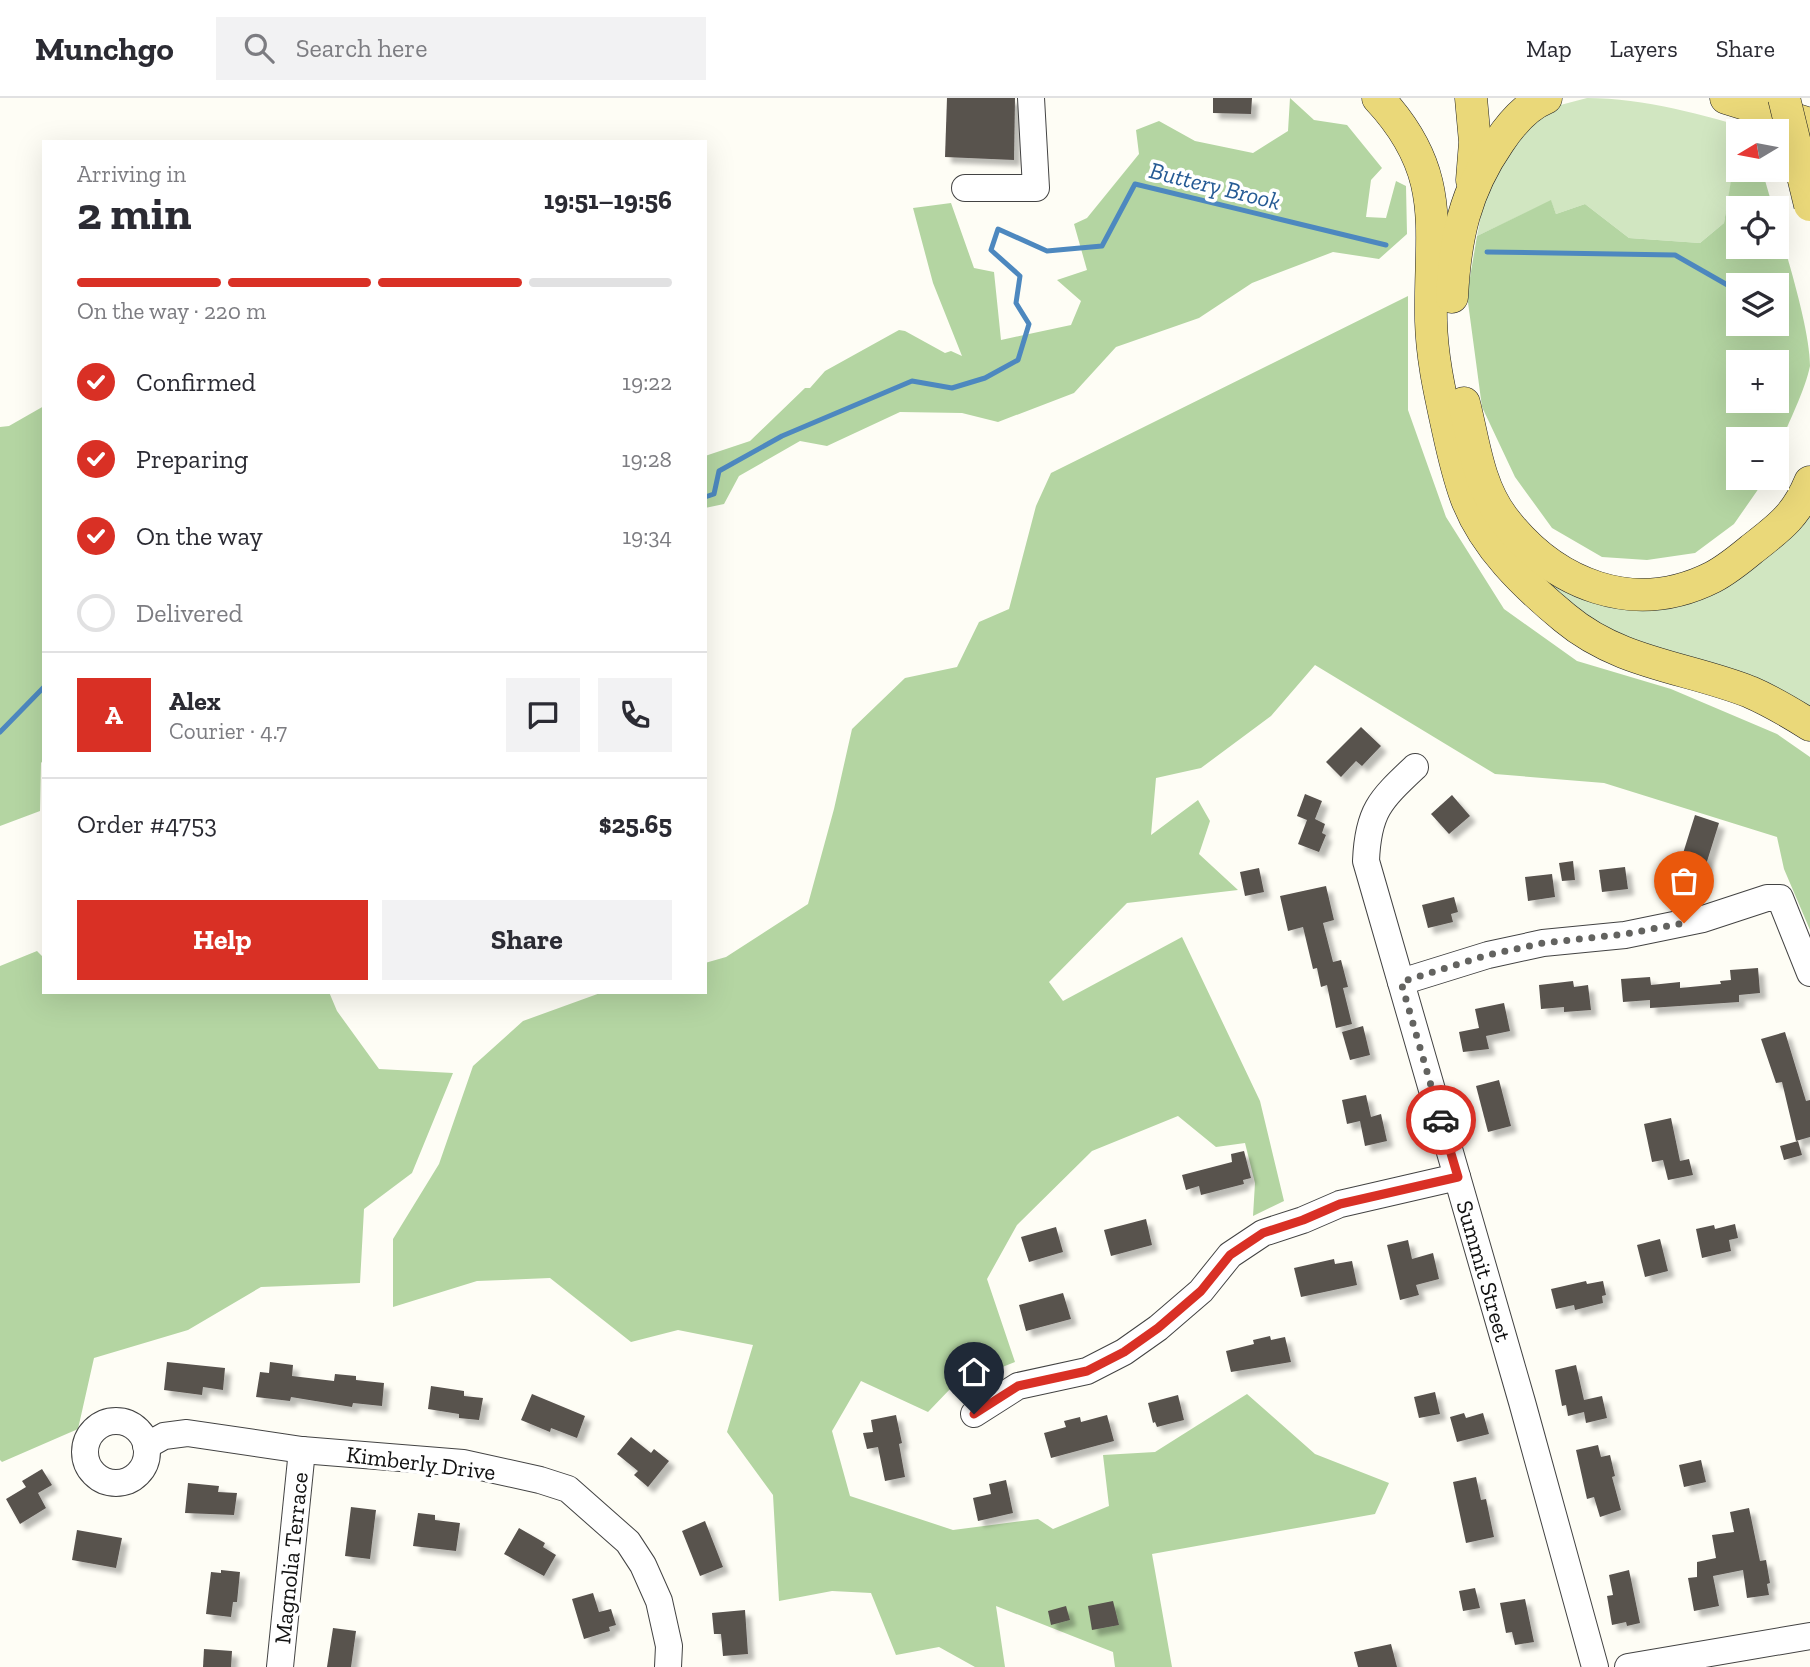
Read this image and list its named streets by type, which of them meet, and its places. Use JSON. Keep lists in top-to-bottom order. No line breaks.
{"streets":{"street":["Summit Street","Kimberly Drive","Magnolia Terrace"]},"crossings":[["Kimberly Drive","Magnolia Terrace"]],"water":["Buttery Brook"],"north":"left","page":{"header":"Munchgo","search":"Search here","nav":["Map","Layers","Share"],"map_buttons":["+","−"],"heading":["2 min","Arriving in","19:51–19:56"],"panel":["Alex","Courier · 4.7","Order #4753","$25.65"],"bar":"On the way · 220 m","list":[["Confirmed","19:22"],["Preparing","19:28"],["On the way","19:34"],"Delivered"],"round":"A","buttons":["Help","Share"]}}
